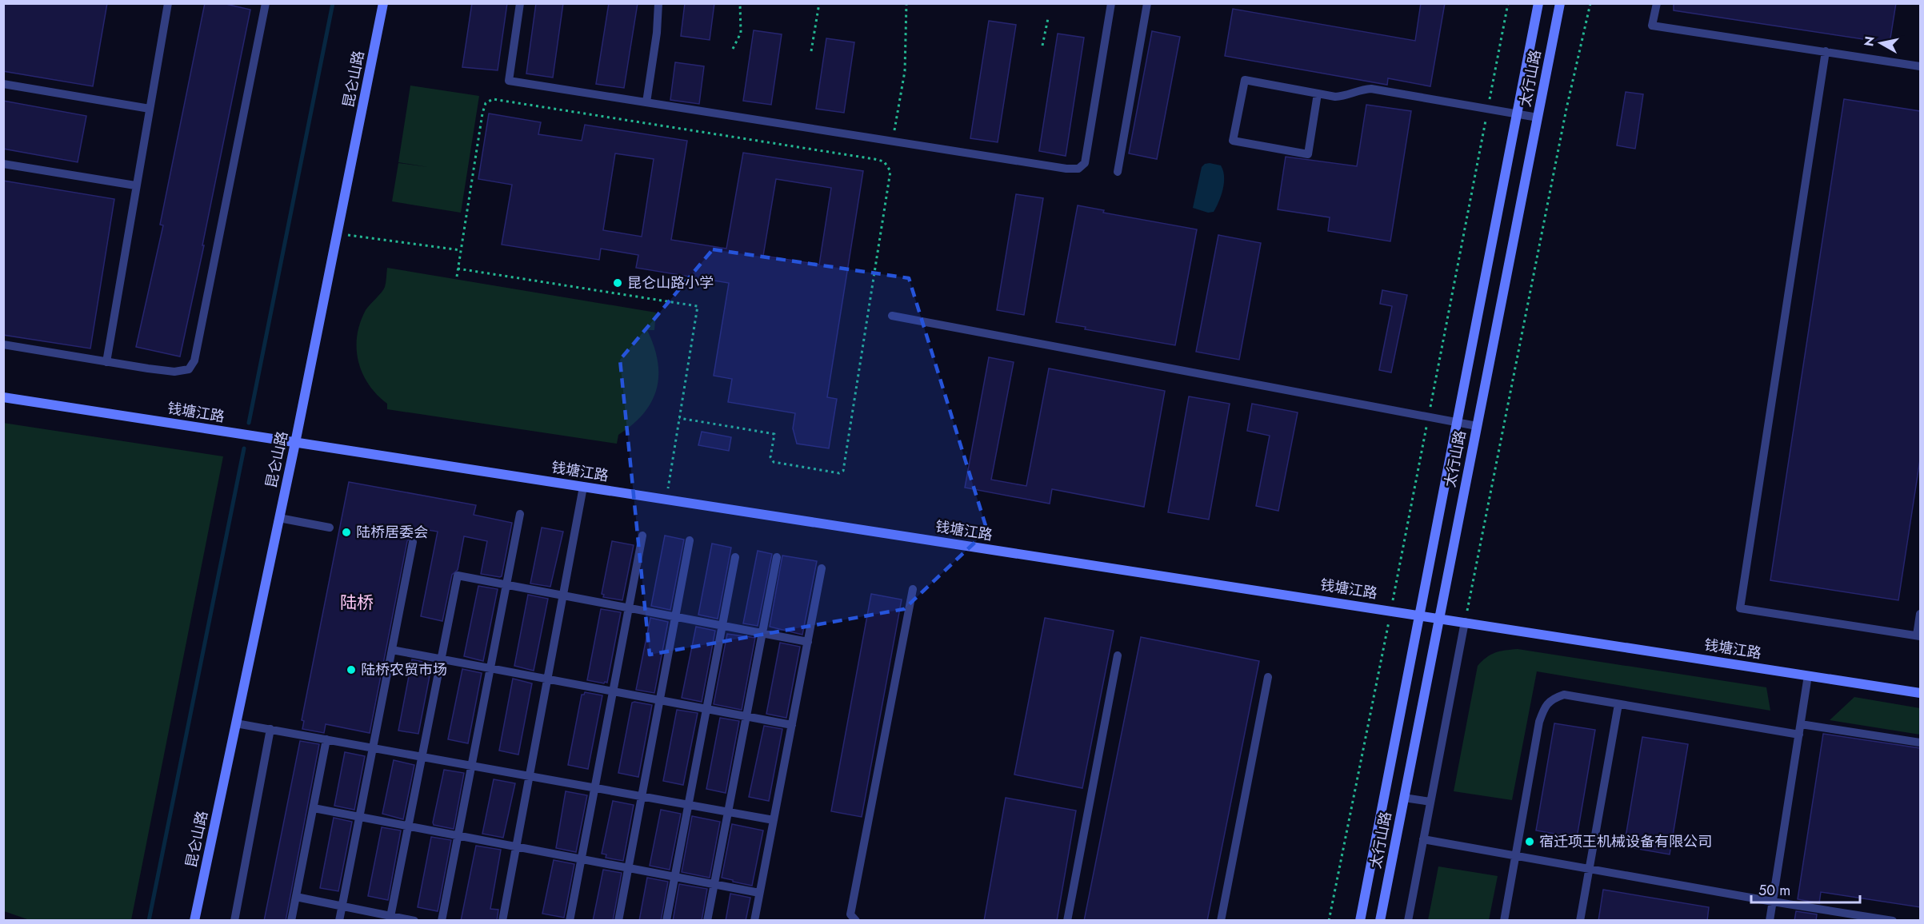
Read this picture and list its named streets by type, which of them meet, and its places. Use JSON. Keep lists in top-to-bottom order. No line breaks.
{"streets":{"street":["太行山路","昆仑山路","钱塘江路"]},"crossings":[["太行山路","钱塘江路"],["昆仑山路","钱塘江路"]],"districts":["陆桥"],"places":["昆仑山路小学","陆桥居委会","陆桥农贸市场","宿迁项王机械设备有限公司"],"scale_bar":"50 m","north":"left"}
